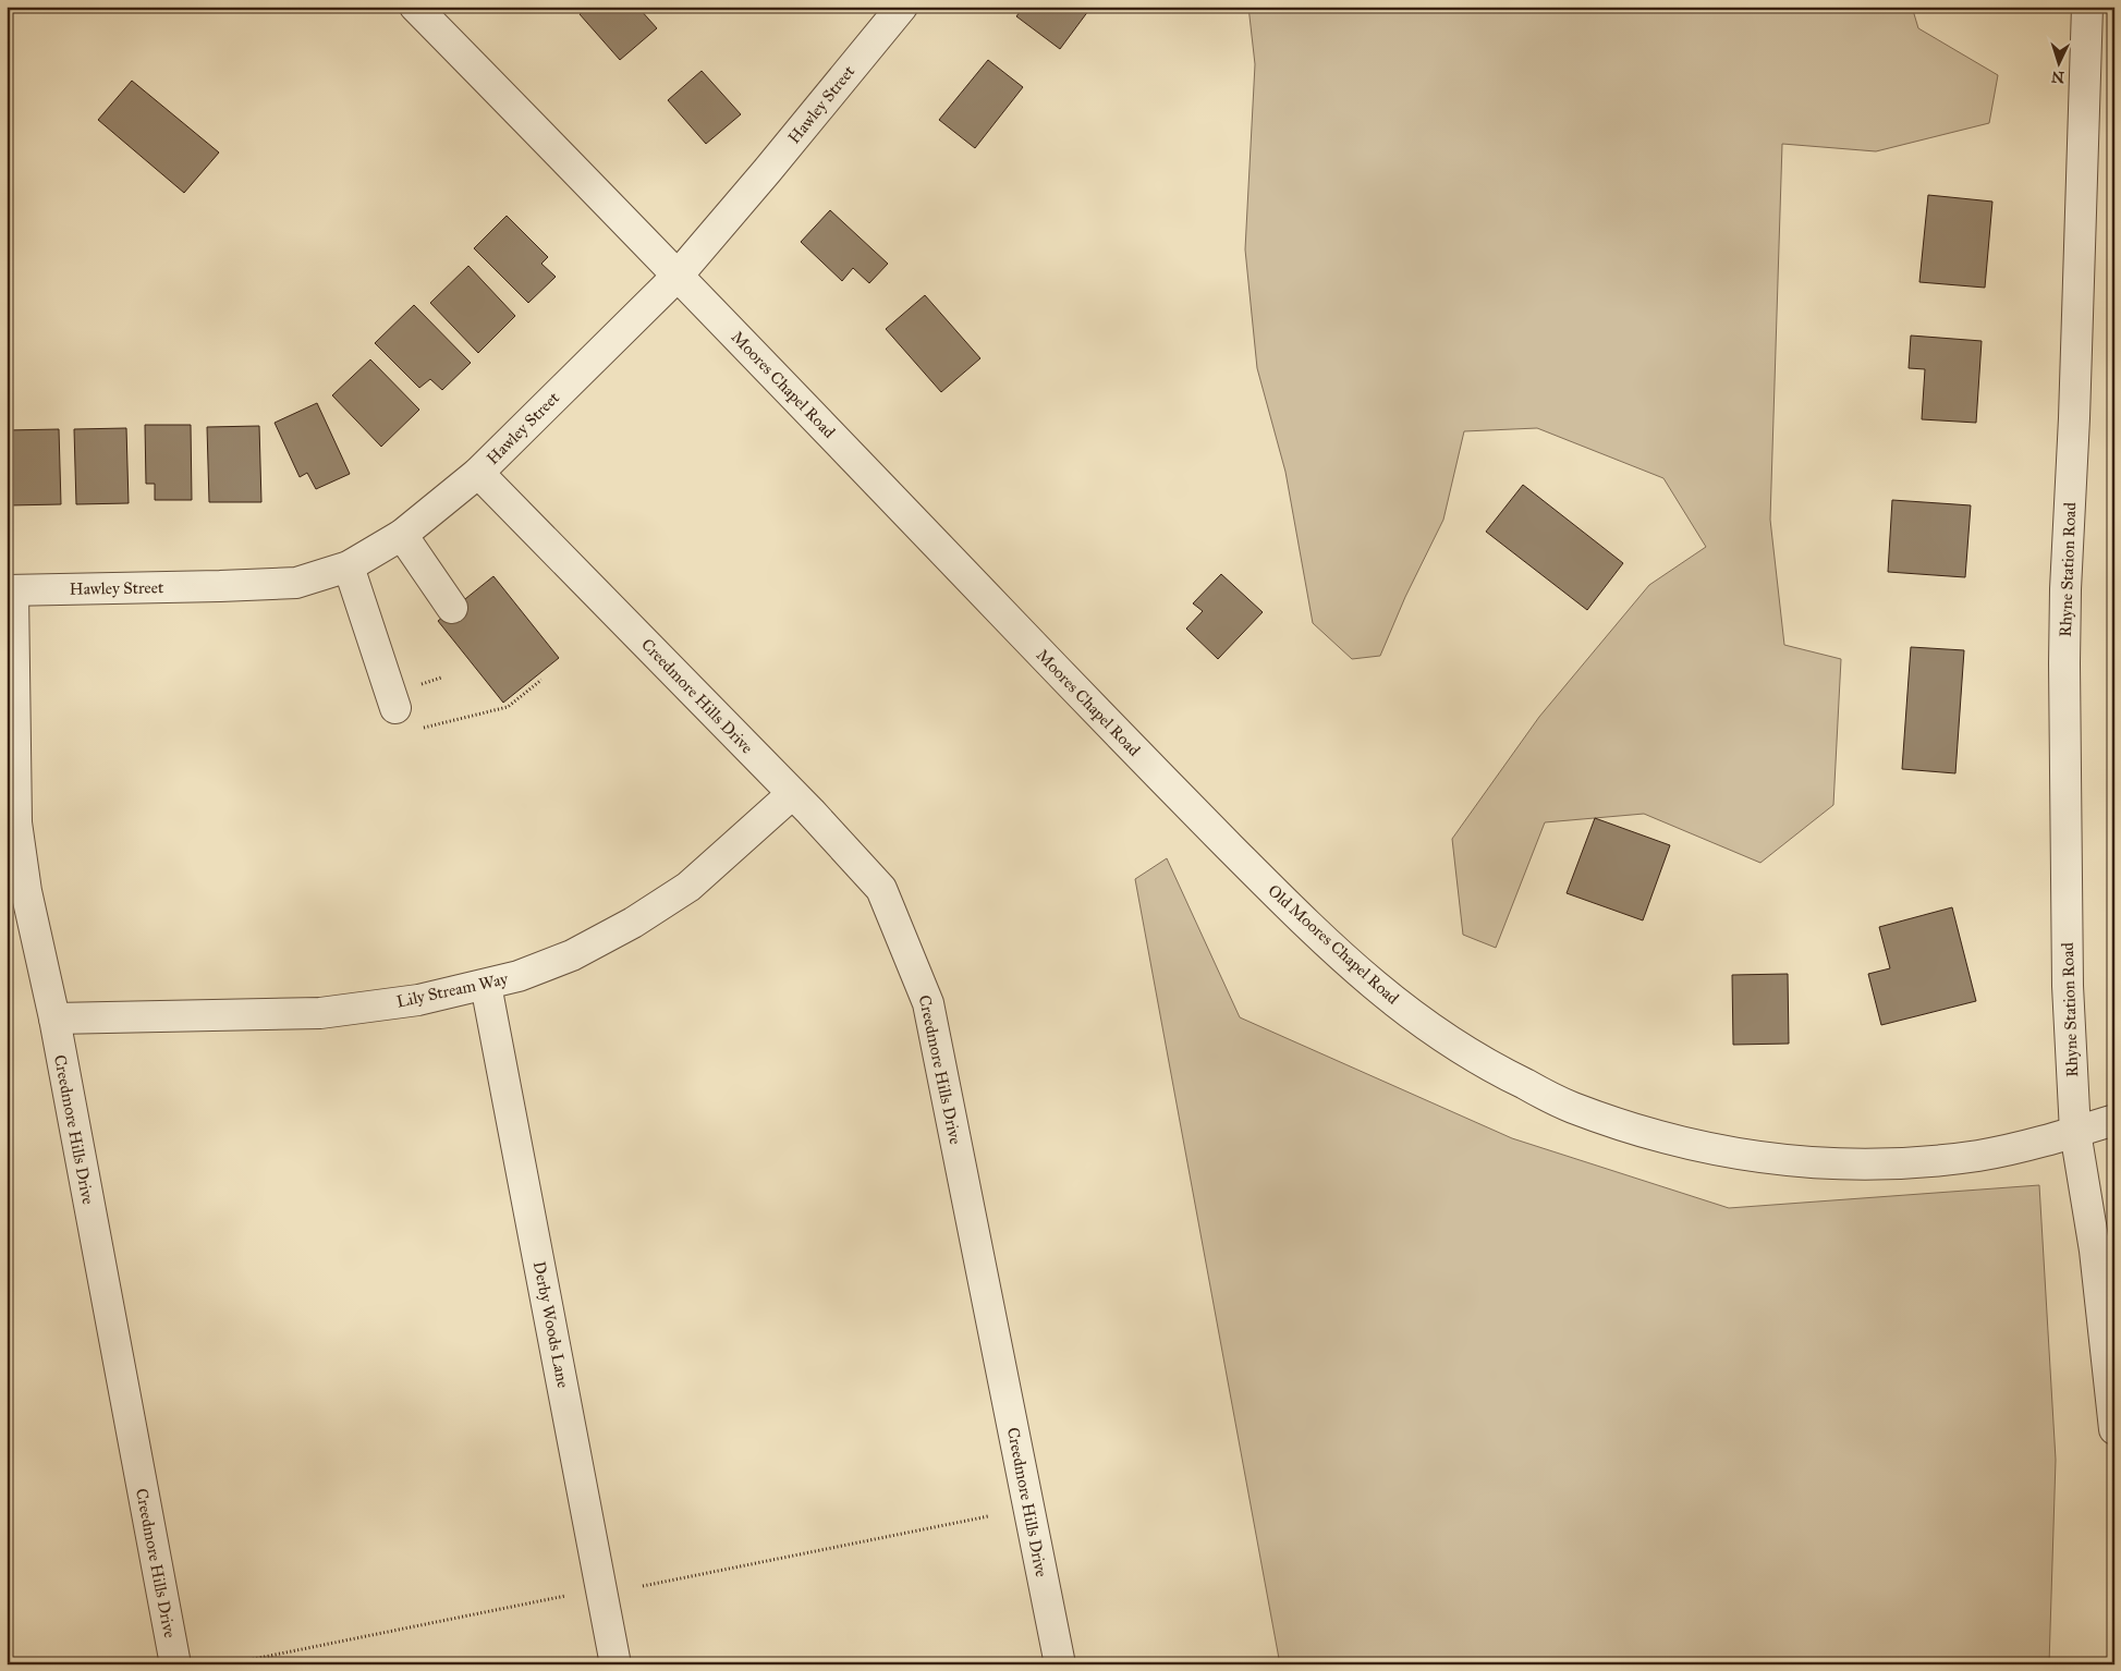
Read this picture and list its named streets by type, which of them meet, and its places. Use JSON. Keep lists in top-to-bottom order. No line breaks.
{"streets":{"street":["Hawley Street","Moores Chapel Road","Rhyne Station Road","Creedmore Hills Drive","Old Moores Chapel Road","Lily Stream Way","Derby Woods Lane"]},"crossings":[["Hawley Street","Moores Chapel Road"],["Hawley Street","Creedmore Hills Drive"],["Moores Chapel Road","Old Moores Chapel Road"],["Rhyne Station Road","Old Moores Chapel Road"],["Creedmore Hills Drive","Lily Stream Way"],["Lily Stream Way","Derby Woods Lane"]],"north":"bottom"}
